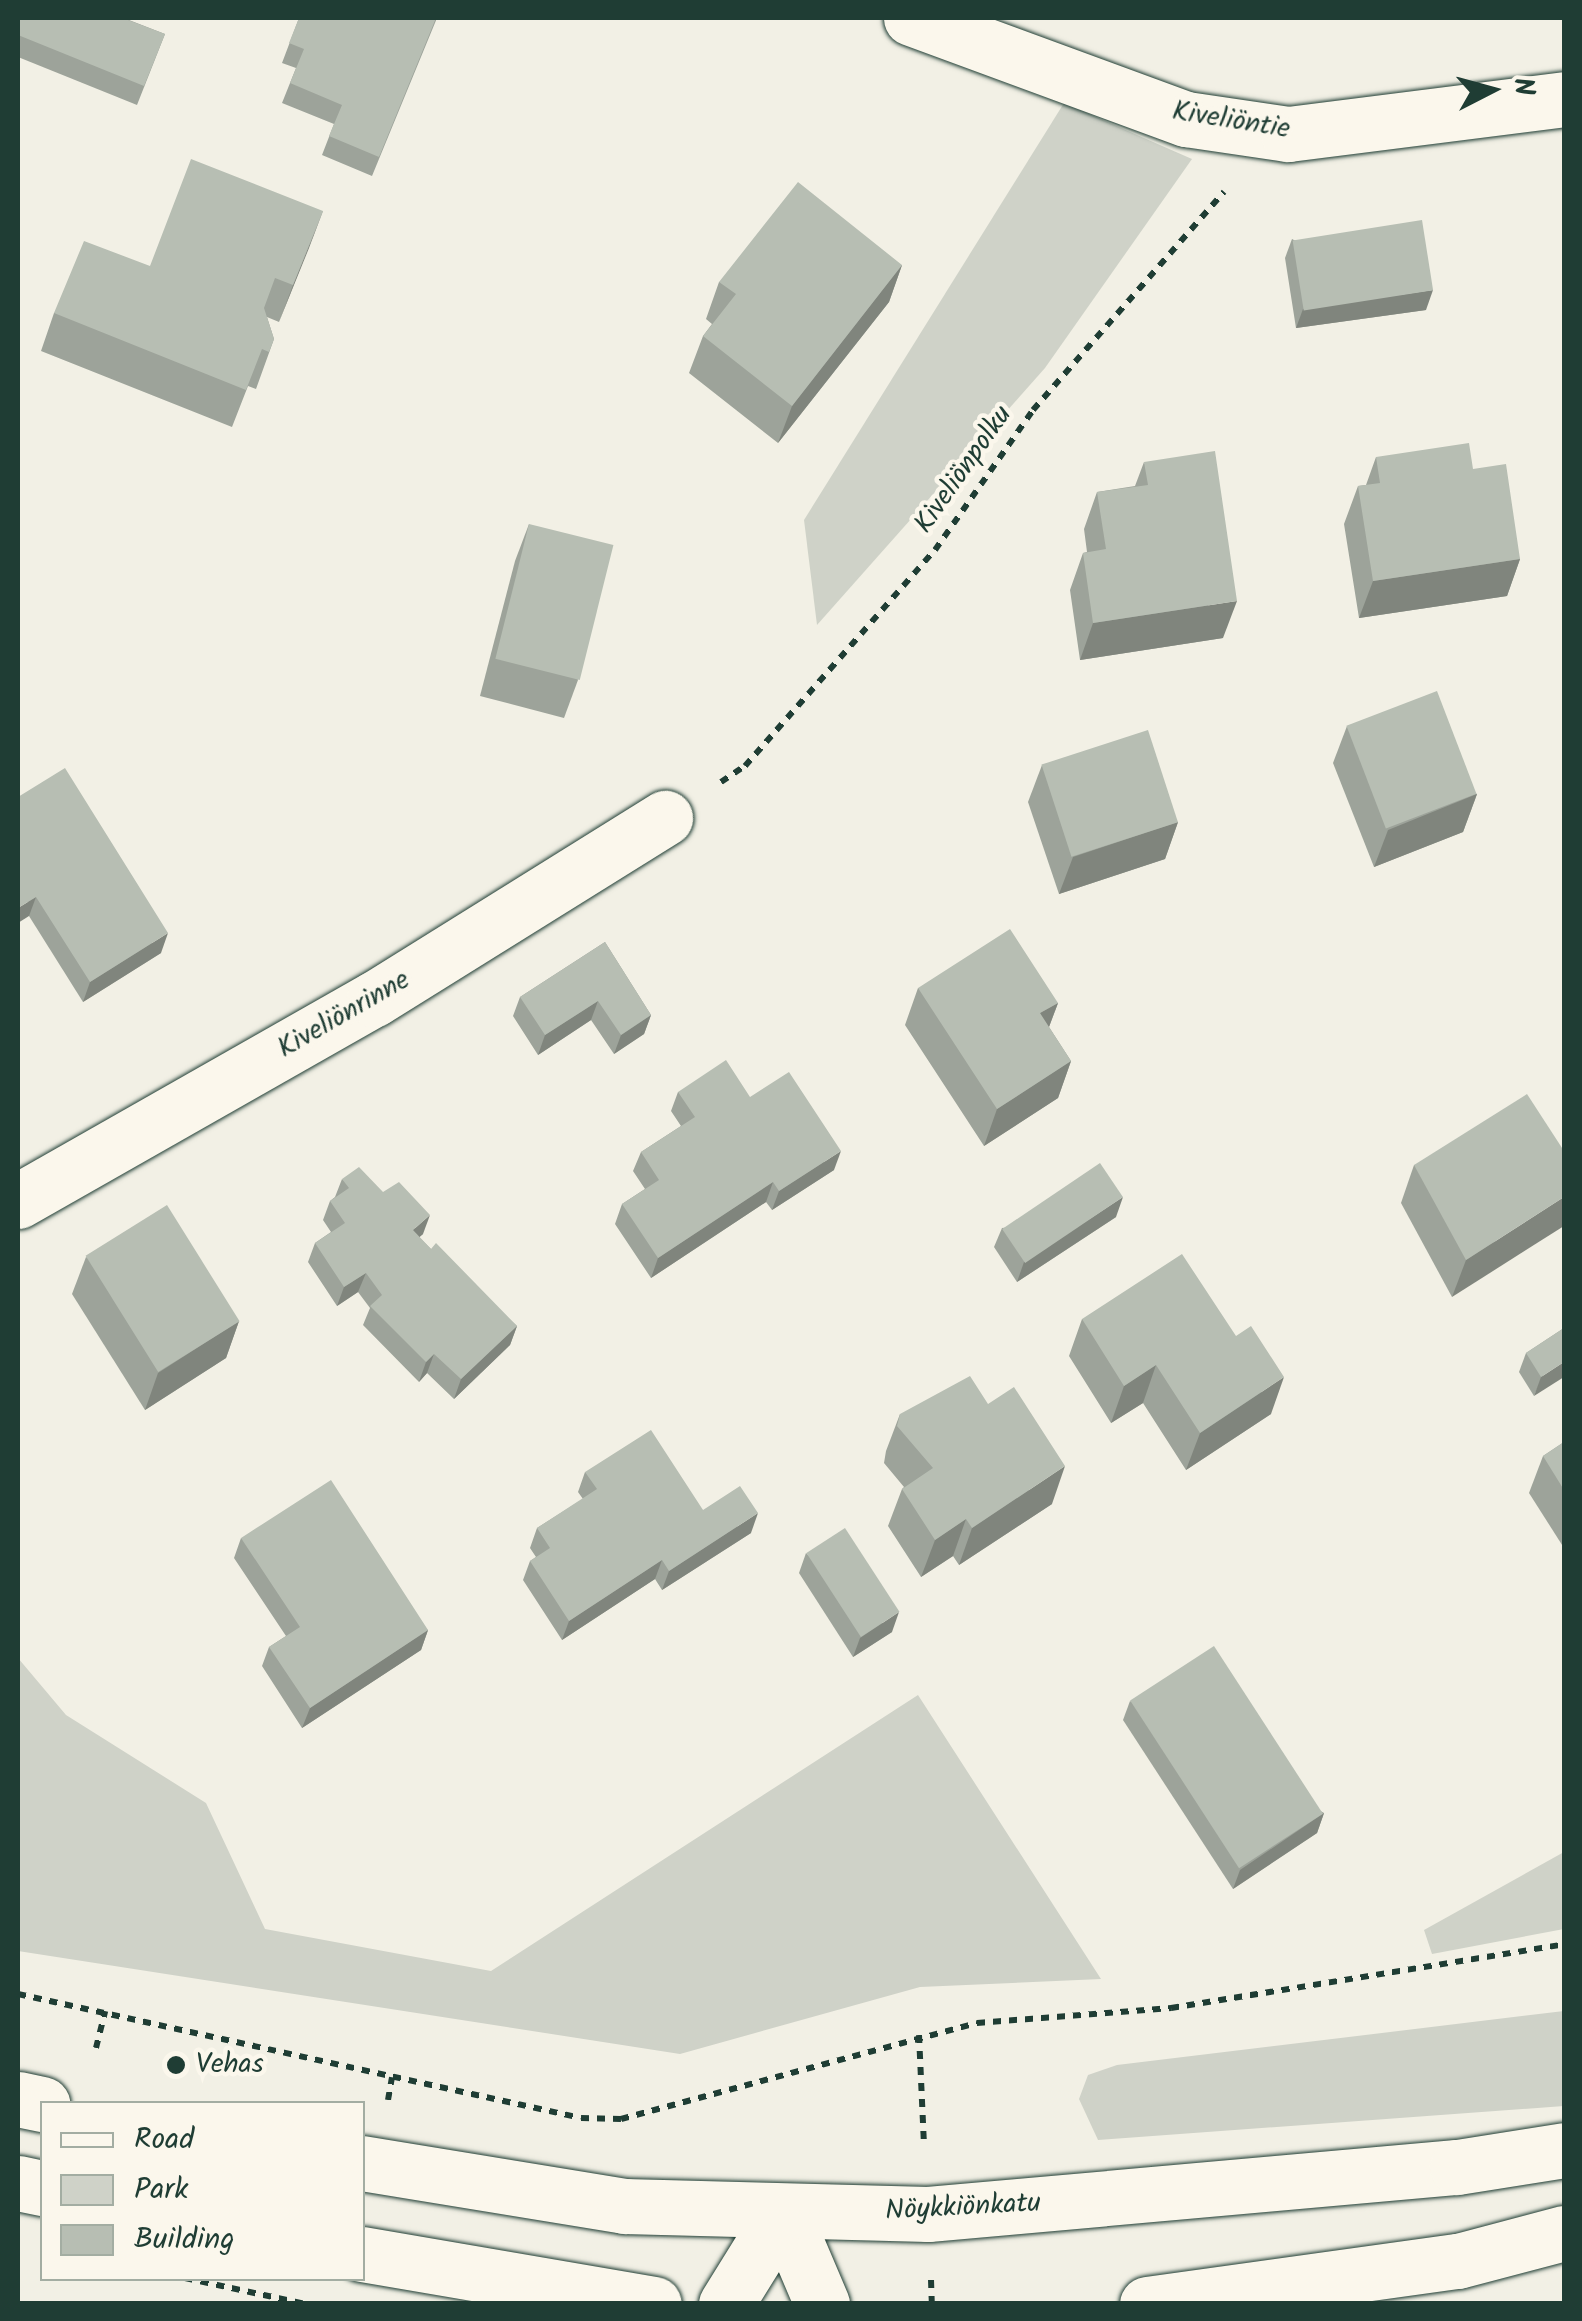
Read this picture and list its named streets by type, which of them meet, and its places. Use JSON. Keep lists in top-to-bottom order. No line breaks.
{"streets":{"main road":["Kiveliöntie","Kiveliönrinne","Nöykkiönkatu"],"path":["Kiveliönpolku"]},"crossings":[["Kiveliöntie","Kiveliönpolku"],["Kiveliönpolku","Kiveliönrinne"]],"places":["Vehas"],"legend":["Road","Park","Building"],"north":"right"}
